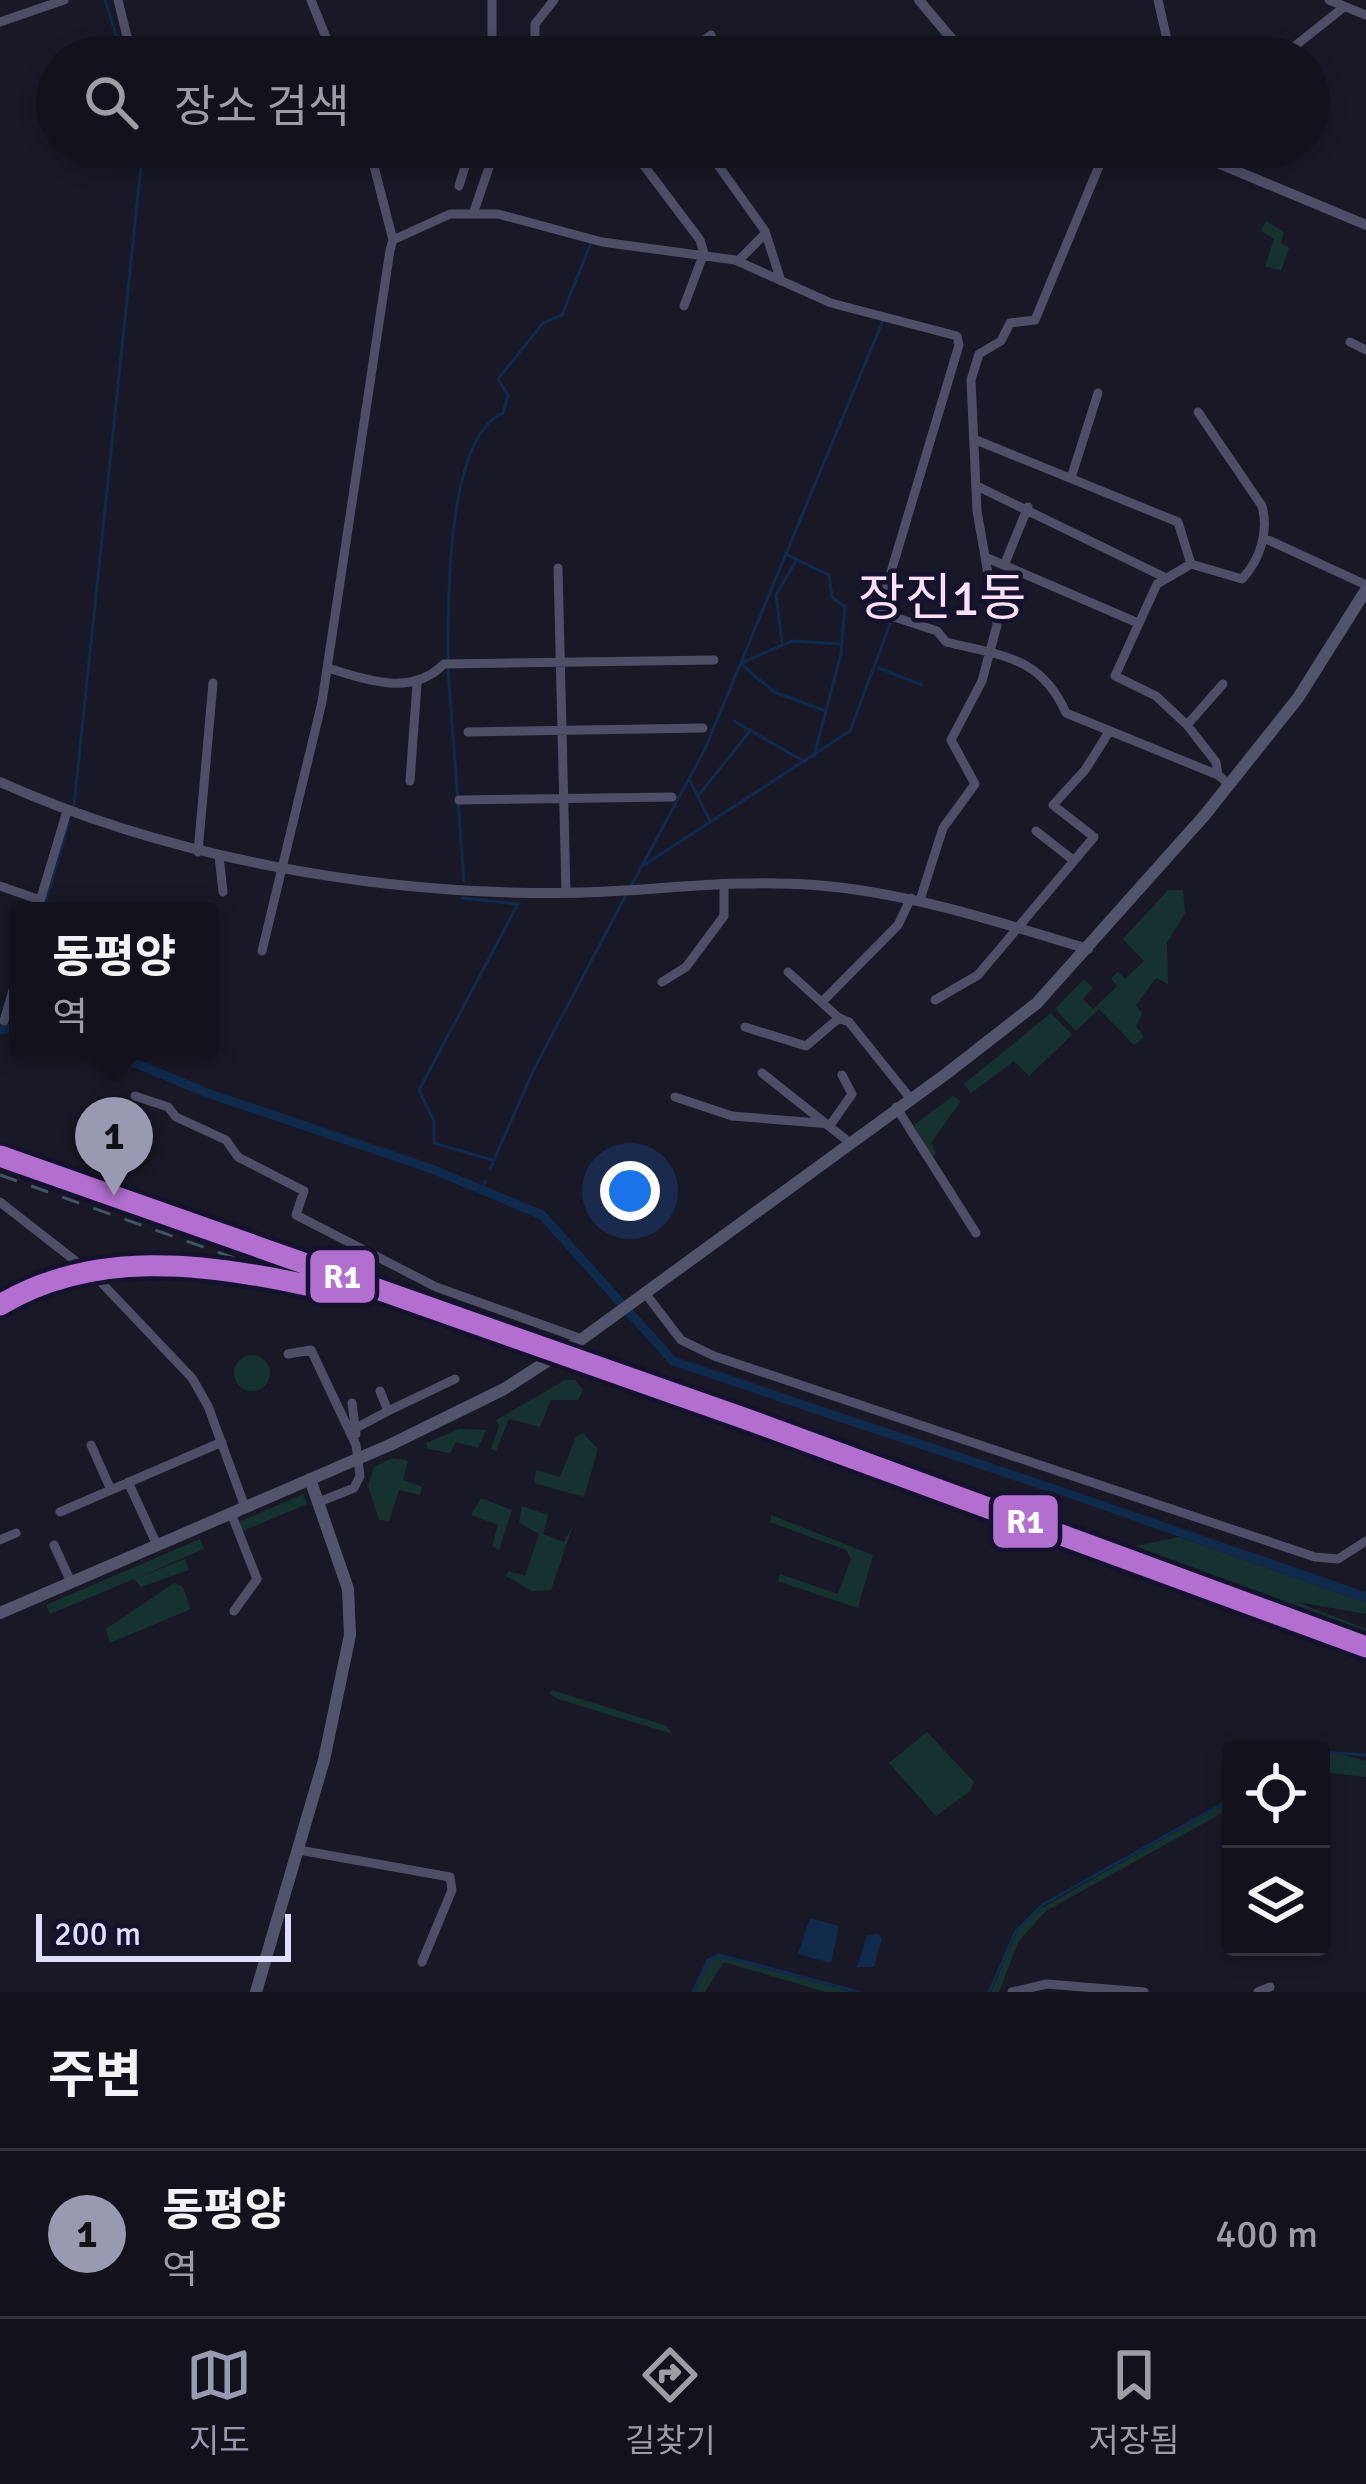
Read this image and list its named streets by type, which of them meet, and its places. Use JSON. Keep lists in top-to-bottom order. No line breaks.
{"districts":["장진1동"],"lines":["transit line R1"],"scale_bar":"200 m","page":{"search":"장소 검색","popup":["동평양","역"],"pins":"1","scale":"200 m","heading":"주변","list":[{"mark":"1","name":"동평양","note":"역","value":"400 m"}],"nav":["지도","길찾기","저장됨"]}}
